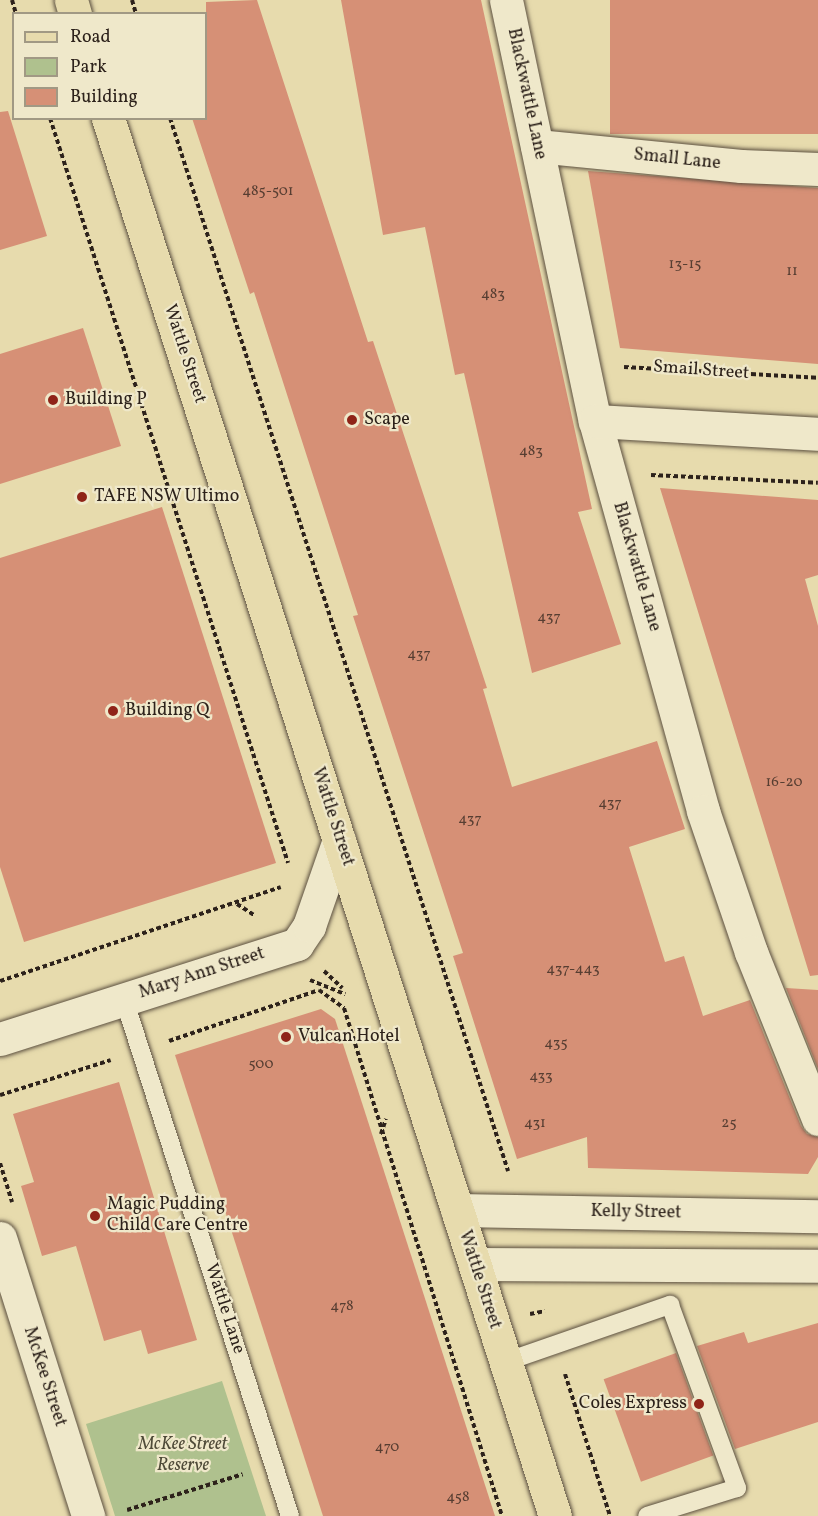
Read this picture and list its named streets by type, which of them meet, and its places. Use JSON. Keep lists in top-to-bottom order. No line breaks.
{"streets":{"main road":["Wattle Street"],"street":["Blackwattle Lane","Small Lane","Mary Ann Street","Kelly Street","McKee Street"],"lane":["Wattle Lane"],"path":["Smail Street"]},"crossings":[["Blackwattle Lane","Small Lane"],["Blackwattle Lane","Smail Street"],["Wattle Street","Mary Ann Street"],["Wattle Street","Kelly Street"],["Mary Ann Street","Wattle Lane"]],"parks":["McKee Street Reserve"],"places":["Building P","Scape","TAFE NSW Ultimo","Building Q","Vulcan Hotel","Magic Pudding Child Care Centre","Coles Express"],"house_numbers":["485-501","13-15","11","483","483","437","437","16-20","437","437","437-443","435","500","433","431","25","478","470","458"],"legend":["Road","Park","Building"]}
